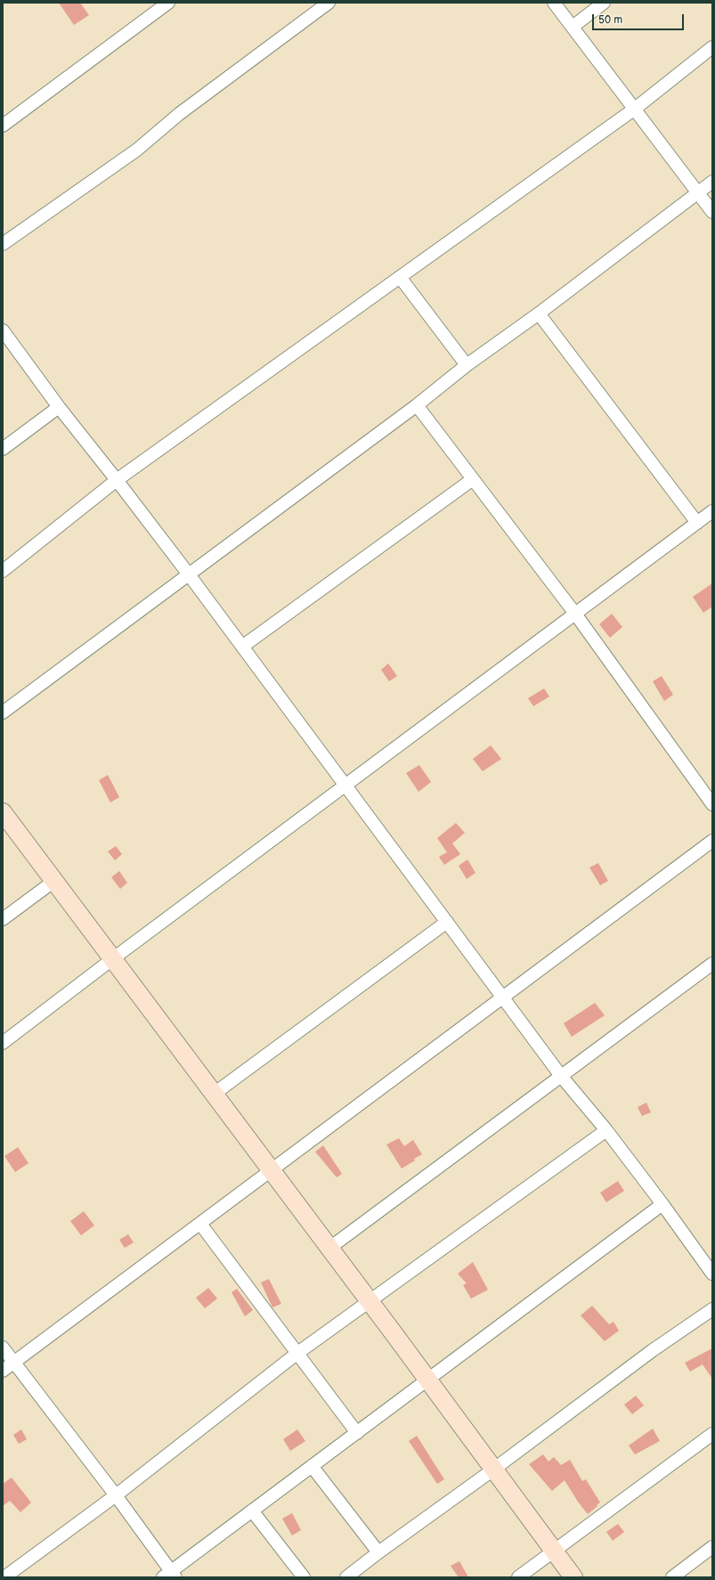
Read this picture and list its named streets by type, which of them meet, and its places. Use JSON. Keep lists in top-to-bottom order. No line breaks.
{"scale_bar":"50 m"}
